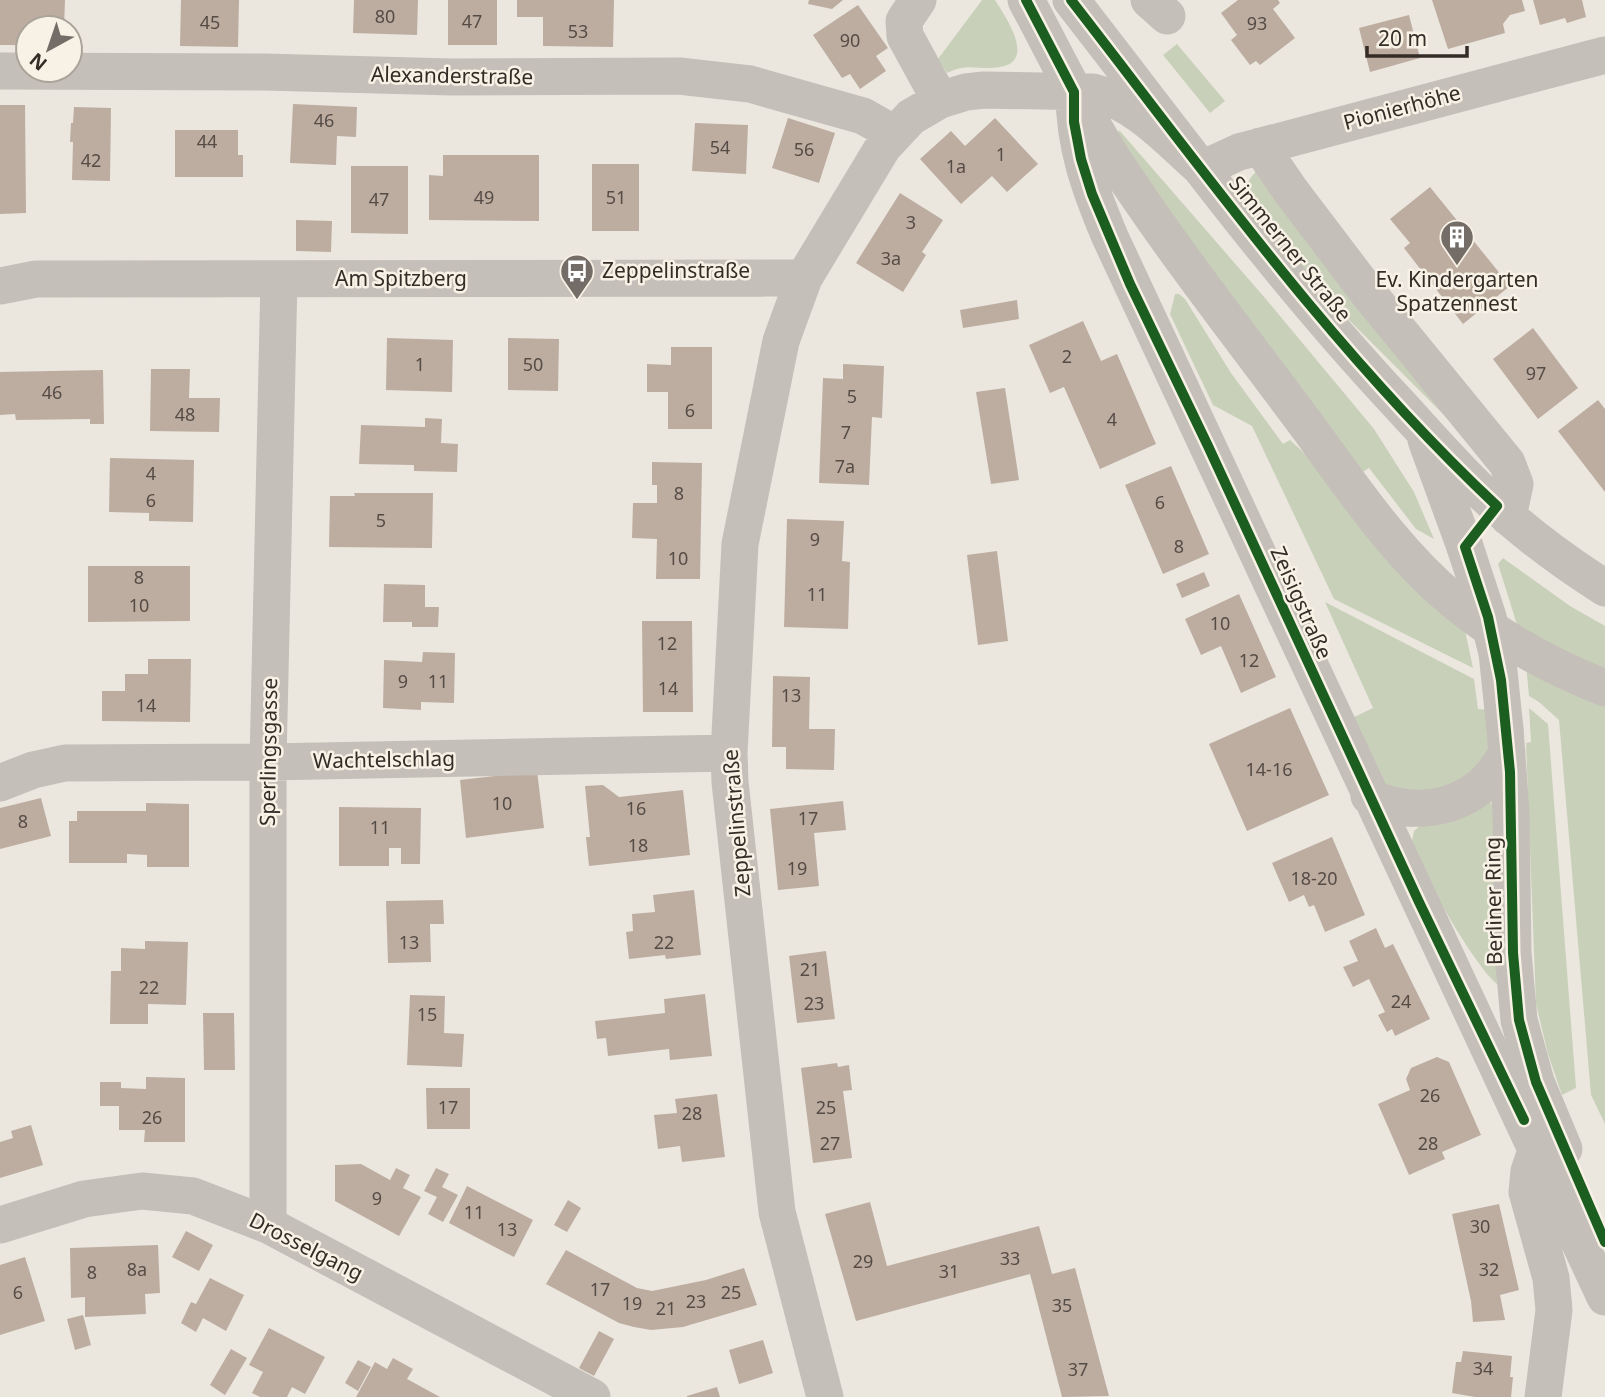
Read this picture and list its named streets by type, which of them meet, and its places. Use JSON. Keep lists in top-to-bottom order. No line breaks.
{"streets":{"street":["Alexanderstraße","Pionierhöhe","Simmerner Straße","Am Spitzberg","Zeisigstraße","Sperlingsgasse","Wachtelschlag","Zeppelinstraße","Berliner Ring","Drosselgang"]},"crossings":[["Alexanderstraße","Zeppelinstraße"],["Pionierhöhe","Simmerner Straße"],["Simmerner Straße","Zeisigstraße"],["Simmerner Straße","Zeppelinstraße"],["Simmerner Straße","Berliner Ring"],["Am Spitzberg","Sperlingsgasse"],["Am Spitzberg","Zeppelinstraße"],["Zeisigstraße","Zeppelinstraße"],["Sperlingsgasse","Wachtelschlag"],["Sperlingsgasse","Drosselgang"],["Wachtelschlag","Zeppelinstraße"]],"places":{"building":["Ev. Kindergarten Spatzennest"],"bus stop":["Zeppelinstraße"]},"house_numbers":["80","47","45","93","53","90","46","44","54","56","1","42","1a","49","51","47","3","3a","2","1","50","97","46","5","6","48","4","7","7a","4","8","6","6","5","9","8","10","8","11","10","10","12","12","9","11","14","13","14","14-16","10","16","17","8","11","18","19","18-20","13","22","21","22","24","23","15","26","17","25","28","26","27","28","9","11","30","13","33","29","8a","32","31","8","17","6","25","23","19","35","21","34","37"],"scale_bar":"20 m","north":"bottom left"}
